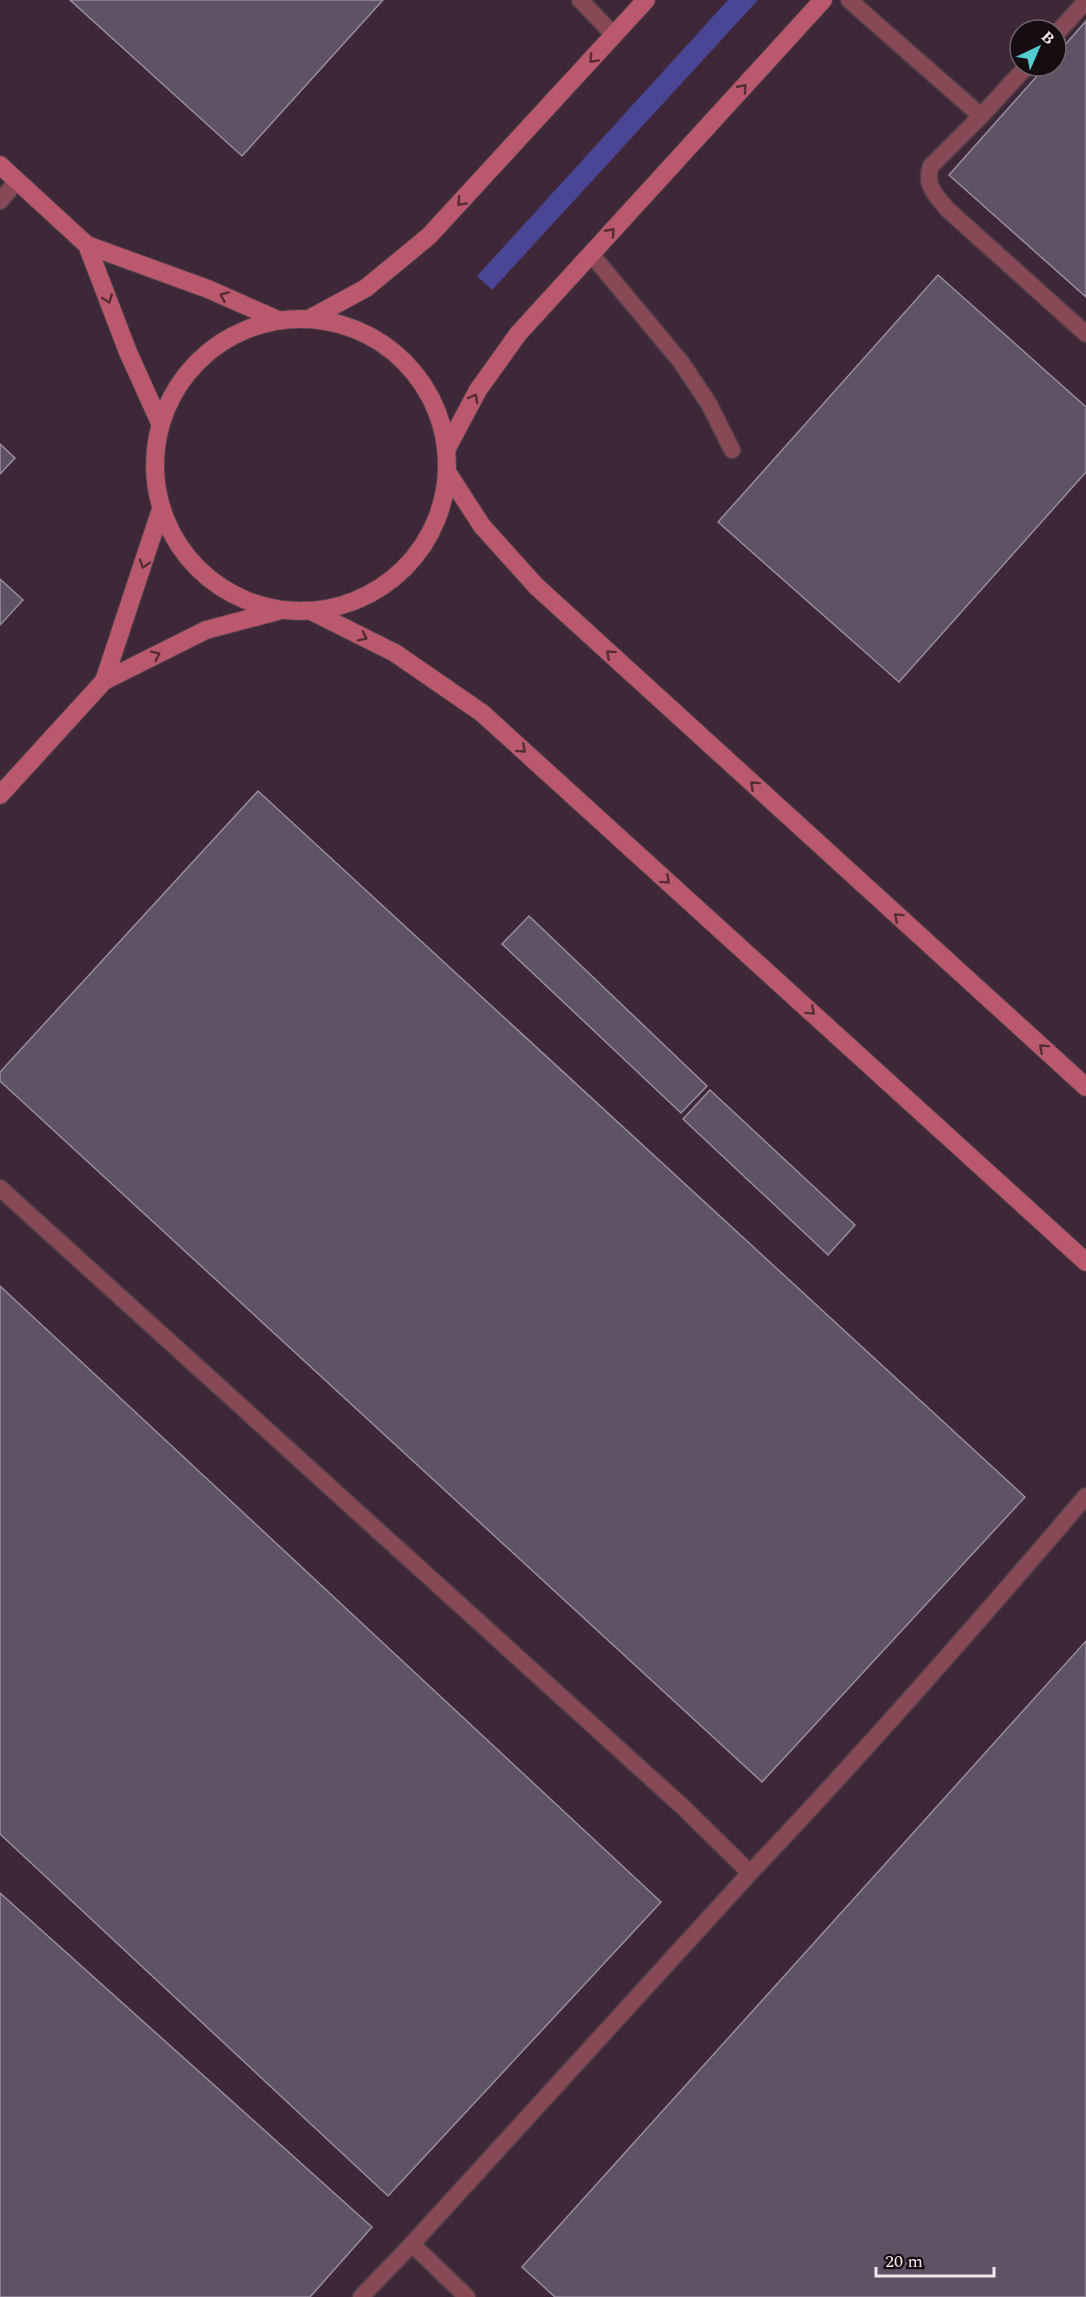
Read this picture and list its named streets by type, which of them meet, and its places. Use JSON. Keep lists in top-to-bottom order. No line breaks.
{"scale_bar":"20 m","north":"top right"}
